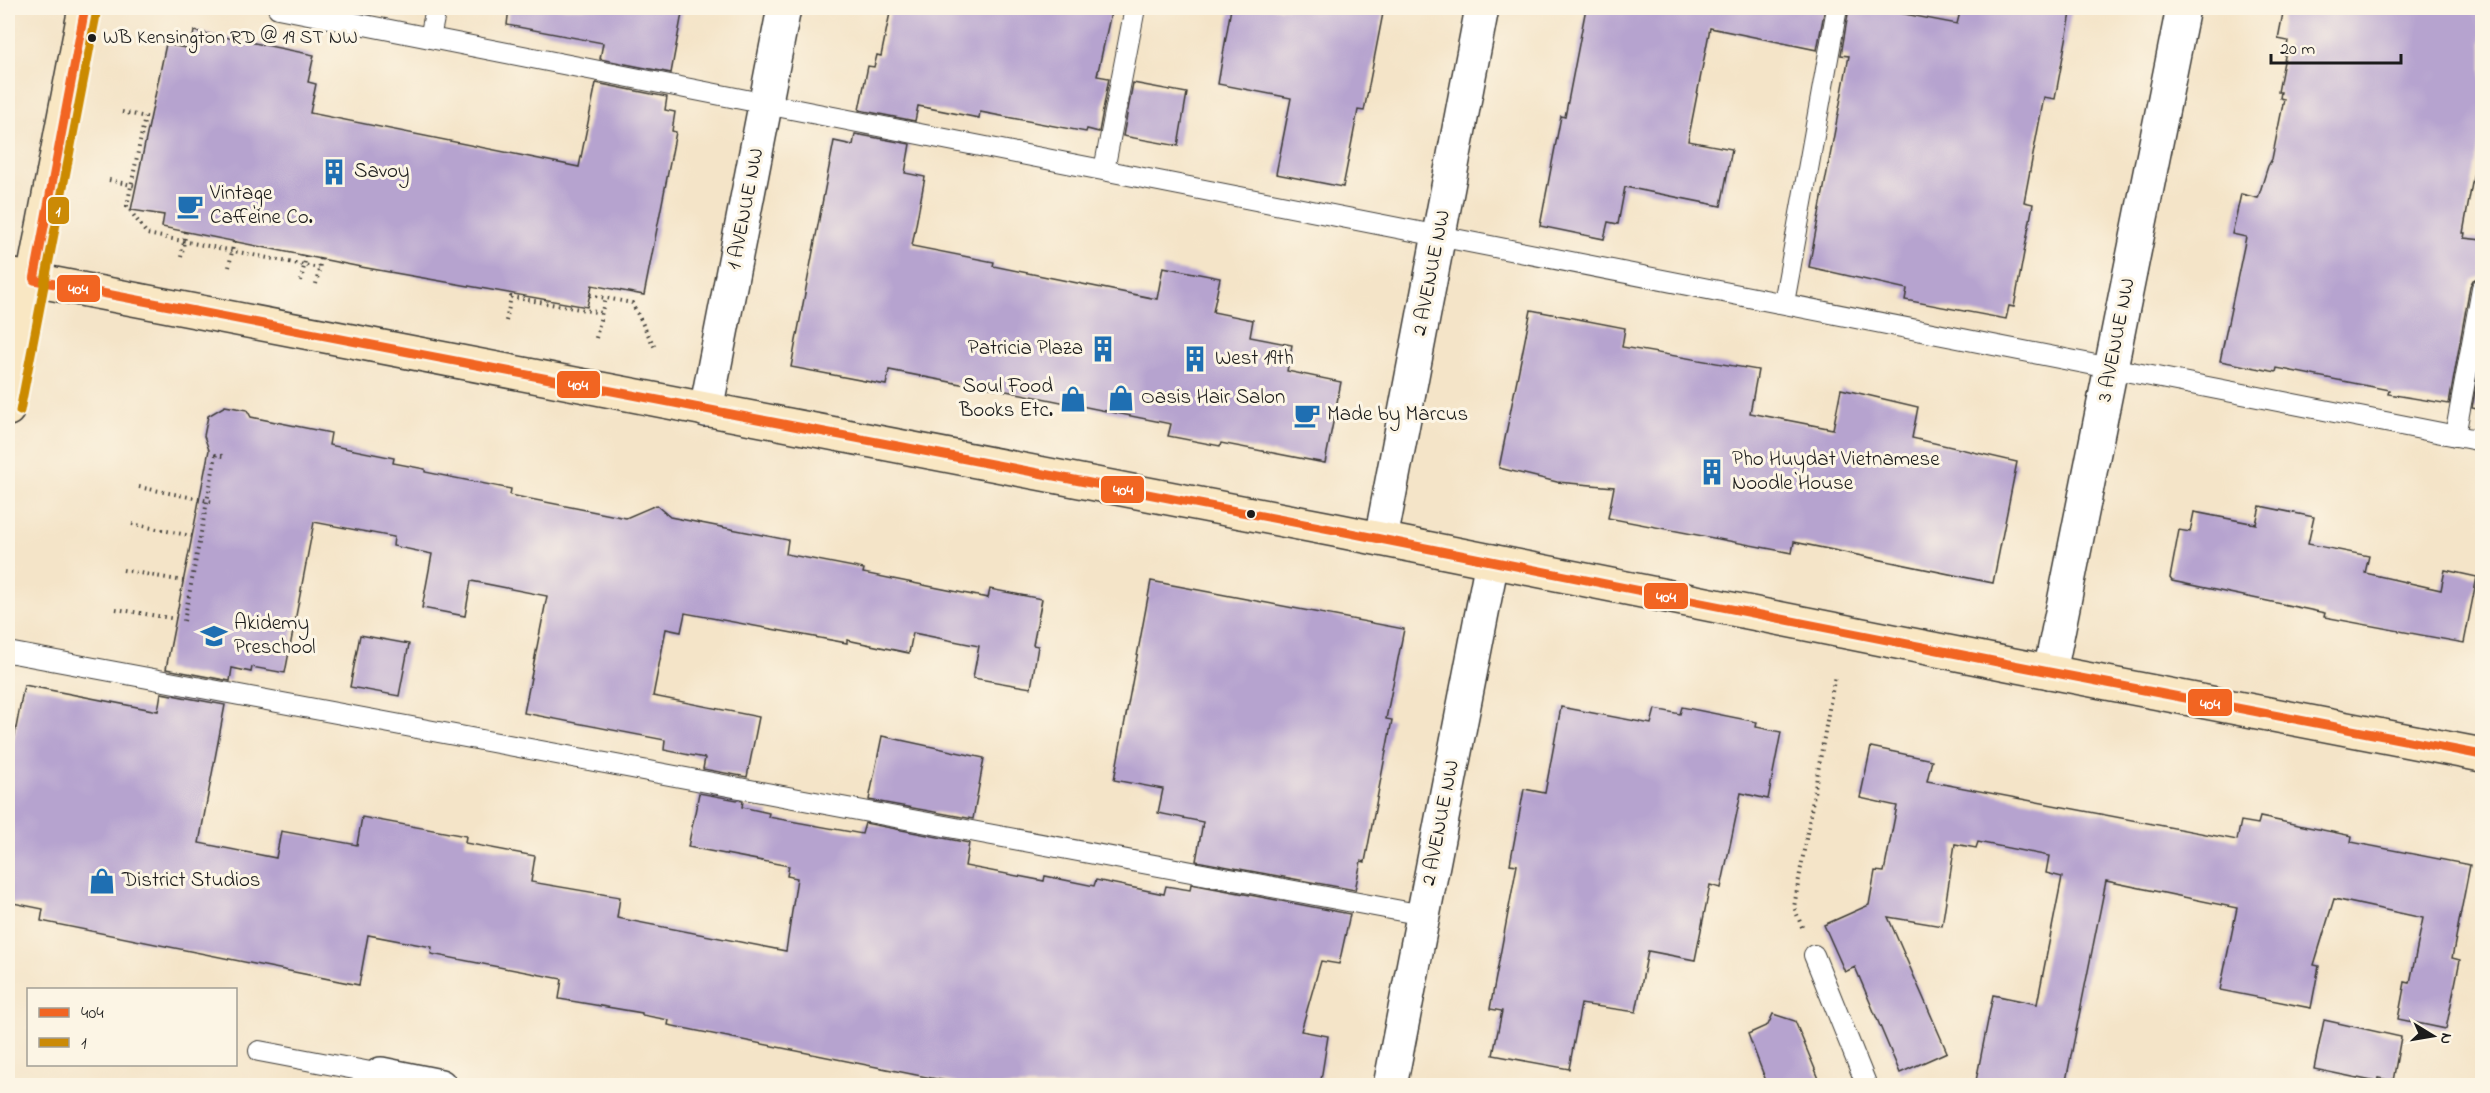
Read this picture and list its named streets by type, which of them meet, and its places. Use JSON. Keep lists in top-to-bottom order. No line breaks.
{"streets":{"street":["1 AVENUE NW","2 AVENUE NW","3 AVENUE NW"]},"places":{"other":["WB Kensington RD @ 19 ST NW"],"building":["Savoy","Patricia Plaza","West 19th","Pho Huydat Vietnamese Noodle House"],"cafe":["Vintage Caffeine Co.","Made by Marcus"],"shop":["Oasis Hair Salon","Soul Food Books Etc.","District Studios"],"school or university":["Akidemy Preschool"]},"lines":["transit line 404","transit line 1"],"legend":["404","1"],"scale_bar":"20 m","north":"right"}
